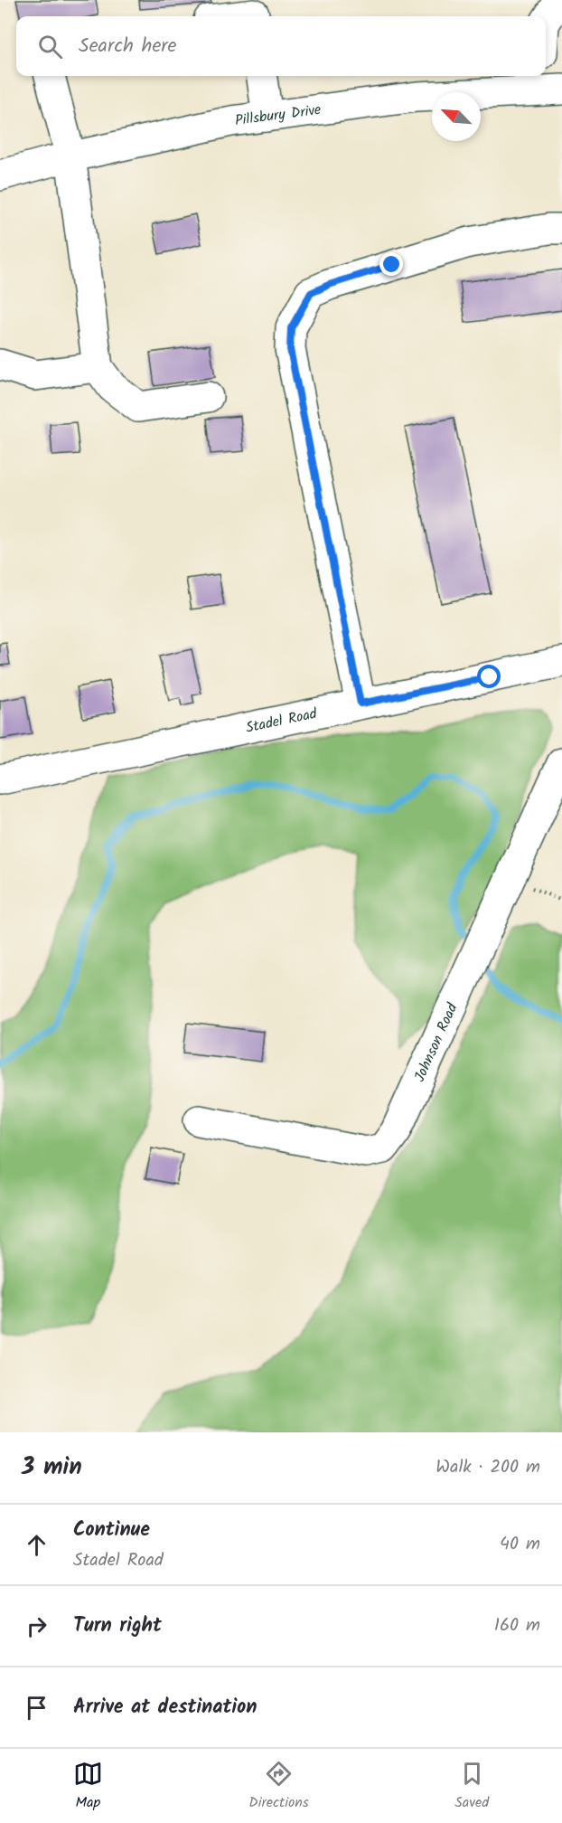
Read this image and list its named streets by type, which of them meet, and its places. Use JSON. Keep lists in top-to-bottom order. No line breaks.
{"streets":{"main road":["Pillsbury Drive","Stadel Road","Johnson Road"]},"north":"top left","page":{"search":"Search here","heading":["3 min","Walk · 200 m"],"list":[["Continue","Stadel Road","40 m"],["Turn right","160 m"],"Arrive at destination"],"nav":["Map","Directions","Saved"]}}
